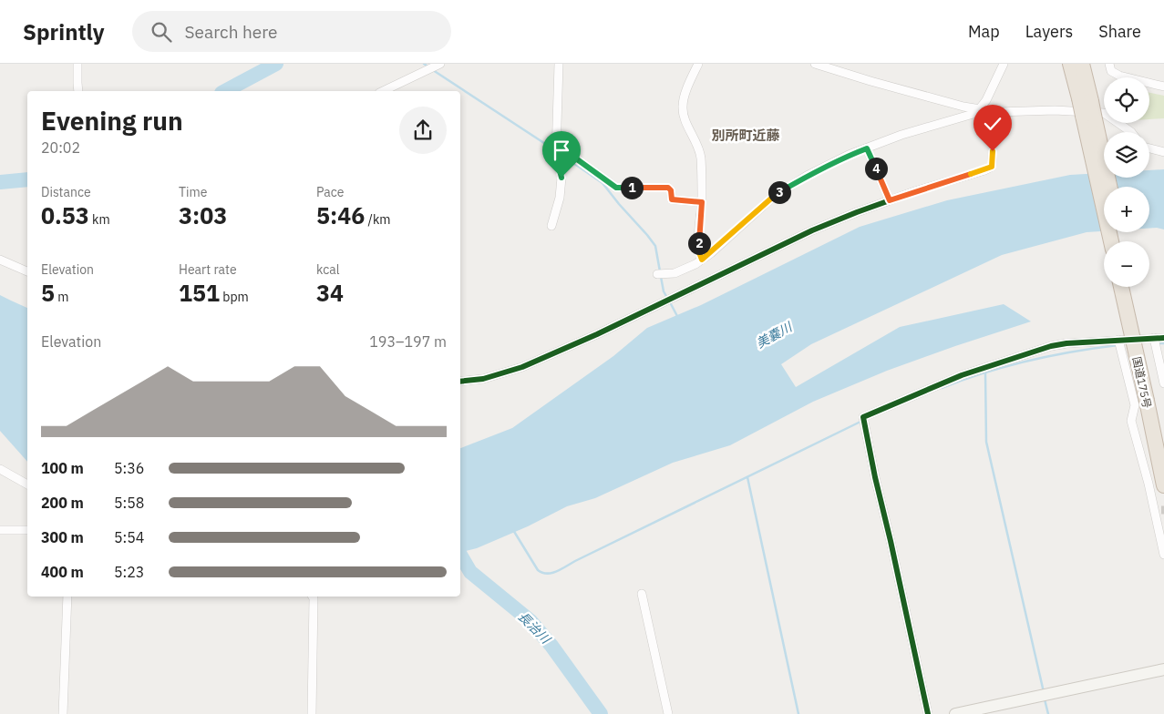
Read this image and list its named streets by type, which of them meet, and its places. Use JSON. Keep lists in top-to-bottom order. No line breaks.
{"streets":{"highway":["国道175号"]},"districts":["別所町近藤"],"water":["美嚢川","長治川"],"page":{"header":"Sprintly","search":"Search here","nav":["Map","Layers","Share"],"map_buttons":["+","−"],"heading":["Evening run","20:02"],"pins":["4","1","3","2"],"stats":[["Distance","0.53 km"],["Time","3:03"],["Pace","5:46 /km"],["Elevation","5 m"],["Heart rate","151 bpm"],["kcal","34"]],"chart":["Elevation","193–197 m"],"list":[{"name":"100 m","note":"5:36"},{"name":"200 m","note":"5:58"},{"name":"300 m","note":"5:54"},{"name":"400 m","note":"5:23"}]}}
